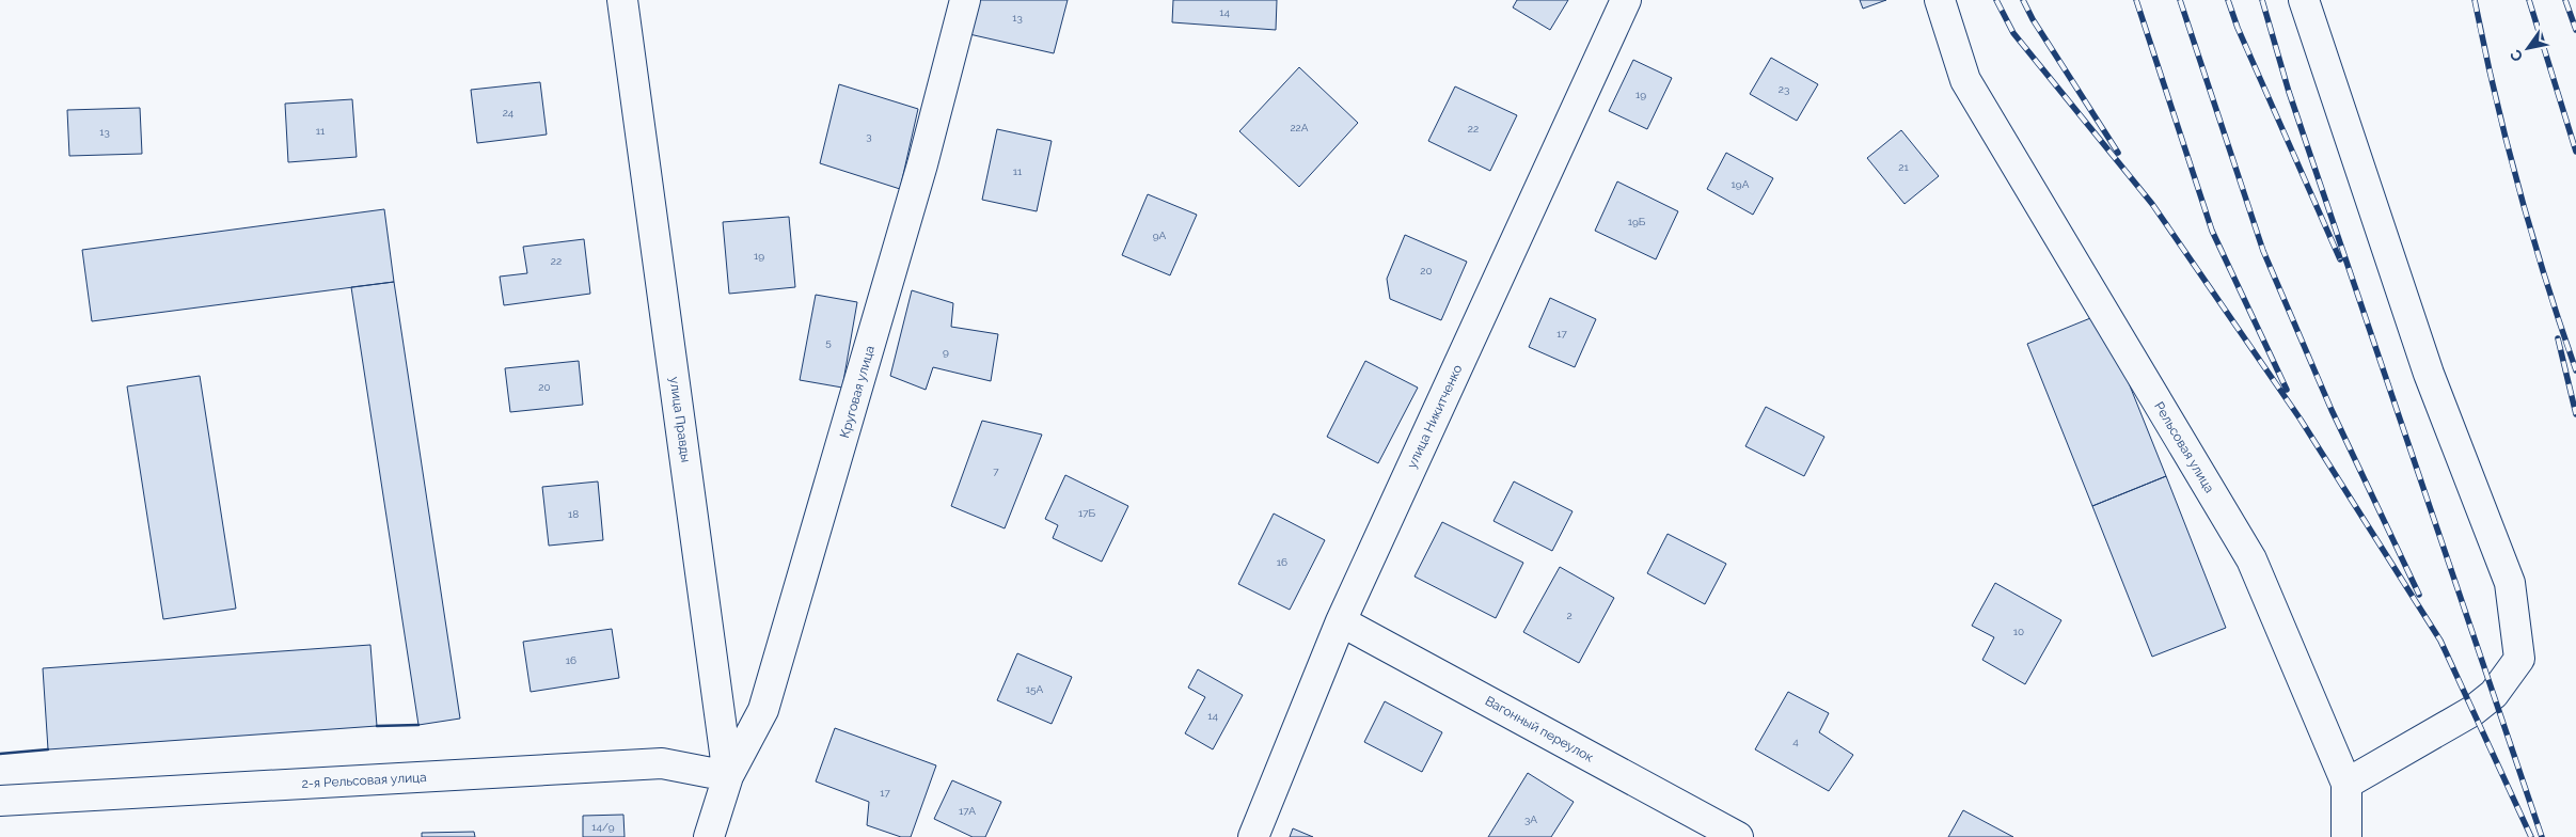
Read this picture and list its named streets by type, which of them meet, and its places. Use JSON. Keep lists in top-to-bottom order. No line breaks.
{"streets":{"street":["Круговая улица","улица Никитченко","улица Правды","Рельсовая улица","Вагонный переулок","2-я Рельсовая улица"]},"crossings":[["Круговая улица","улица Правды"],["Круговая улица","2-я Рельсовая улица"],["улица Никитченко","Вагонный переулок"],["улица Правды","2-я Рельсовая улица"]],"house_numbers":["14","13","23","19","24","22А","22","11","13","3","21","11","19А","19Б","9А","19","22","20","17","5","9","20","7","17Б","18","16","2","10","16","15А","14","4","17","17А","3А","14/9"],"north":"bottom left"}
